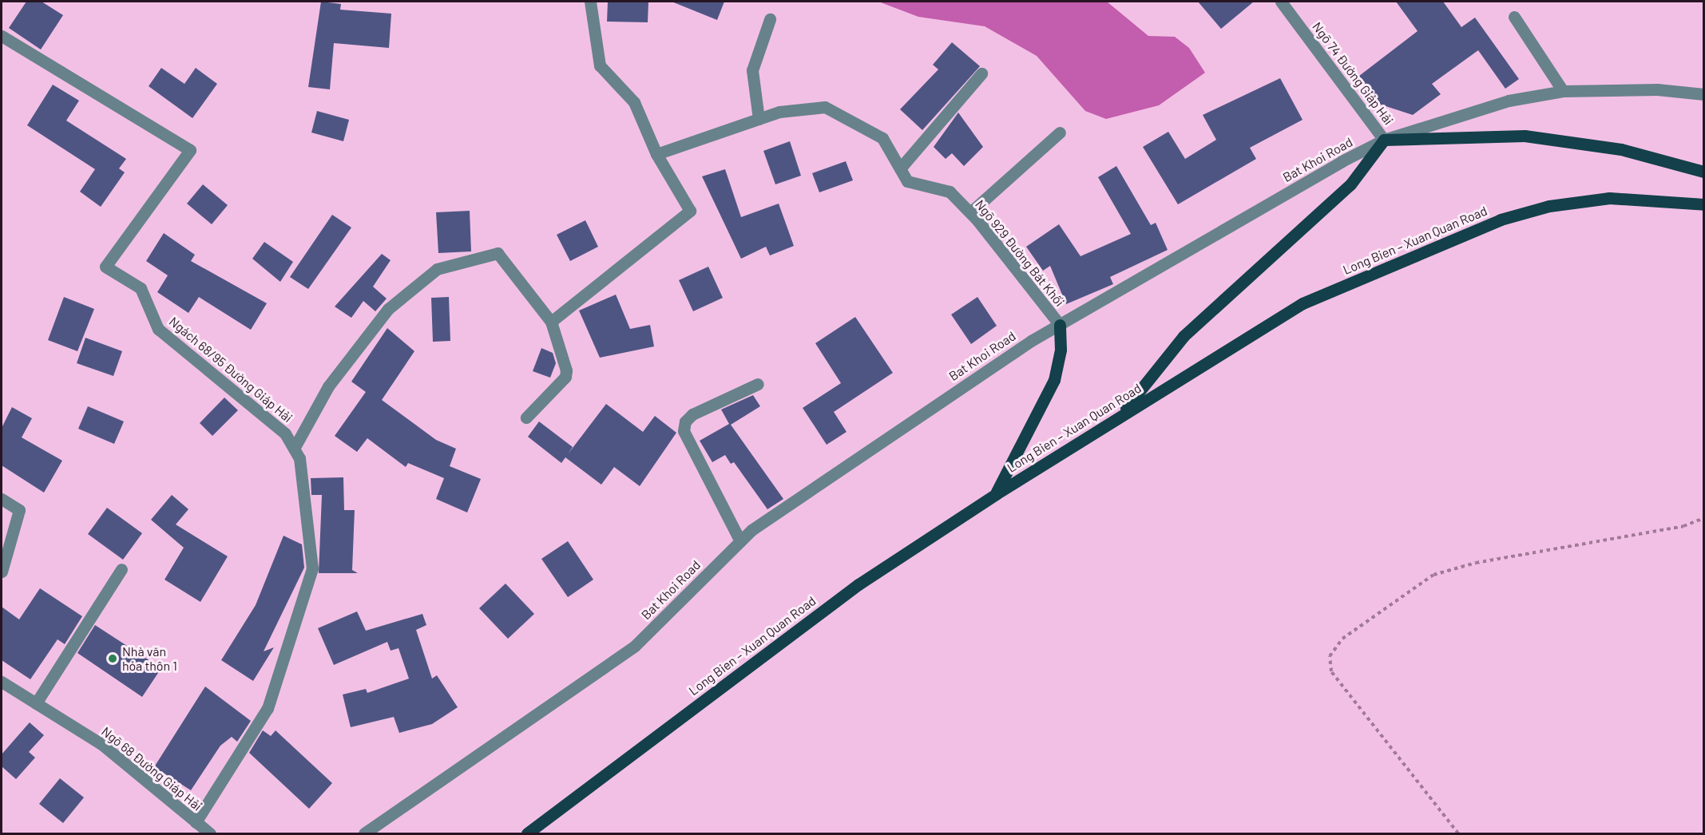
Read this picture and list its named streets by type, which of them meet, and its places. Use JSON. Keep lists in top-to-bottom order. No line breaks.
{"streets":{"main road":["Long Bien – Xuan Quan Road"],"street":["Ngõ 74 Đường Giáp Hải","Bat Khoi Road","Ngõ 929 Đường Bát Khối","Ngách 68/95 Đường Giáp Hải","Ngõ 68 Đường Giáp Hải"]},"crossings":[["Ngõ 74 Đường Giáp Hải","Bat Khoi Road"],["Bat Khoi Road","Ngõ 929 Đường Bát Khối"],["Ngách 68/95 Đường Giáp Hải","Ngõ 68 Đường Giáp Hải"]],"places":["Nhà văn hóa thôn 1"]}
